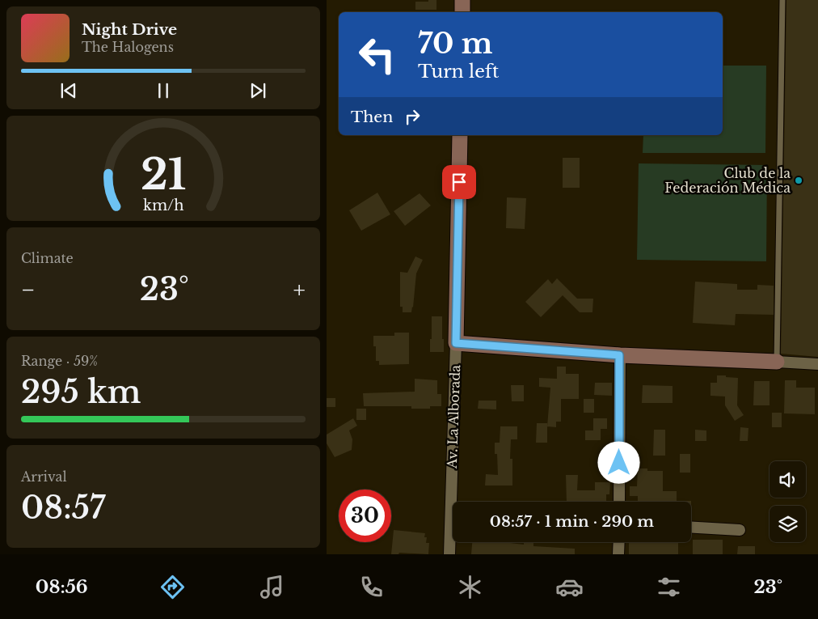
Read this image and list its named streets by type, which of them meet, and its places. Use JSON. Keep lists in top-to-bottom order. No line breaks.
{"streets":{"main road":["Av. La Alborada"]},"places":["Club de la Federación Médica"],"page":{"turn":["70 m","Turn left"],"song":["Night Drive","The Halogens"],"then":"Then","tile":["Climate",["Range · 59%","295 km"],["Arrival","08:57"]],"heat":["−","23°","+"],"limit":"30","trip":"08:57 · 1 min · 290 m","tabs":["08:56","23°"],"gauge":["21","km/h"]}}
